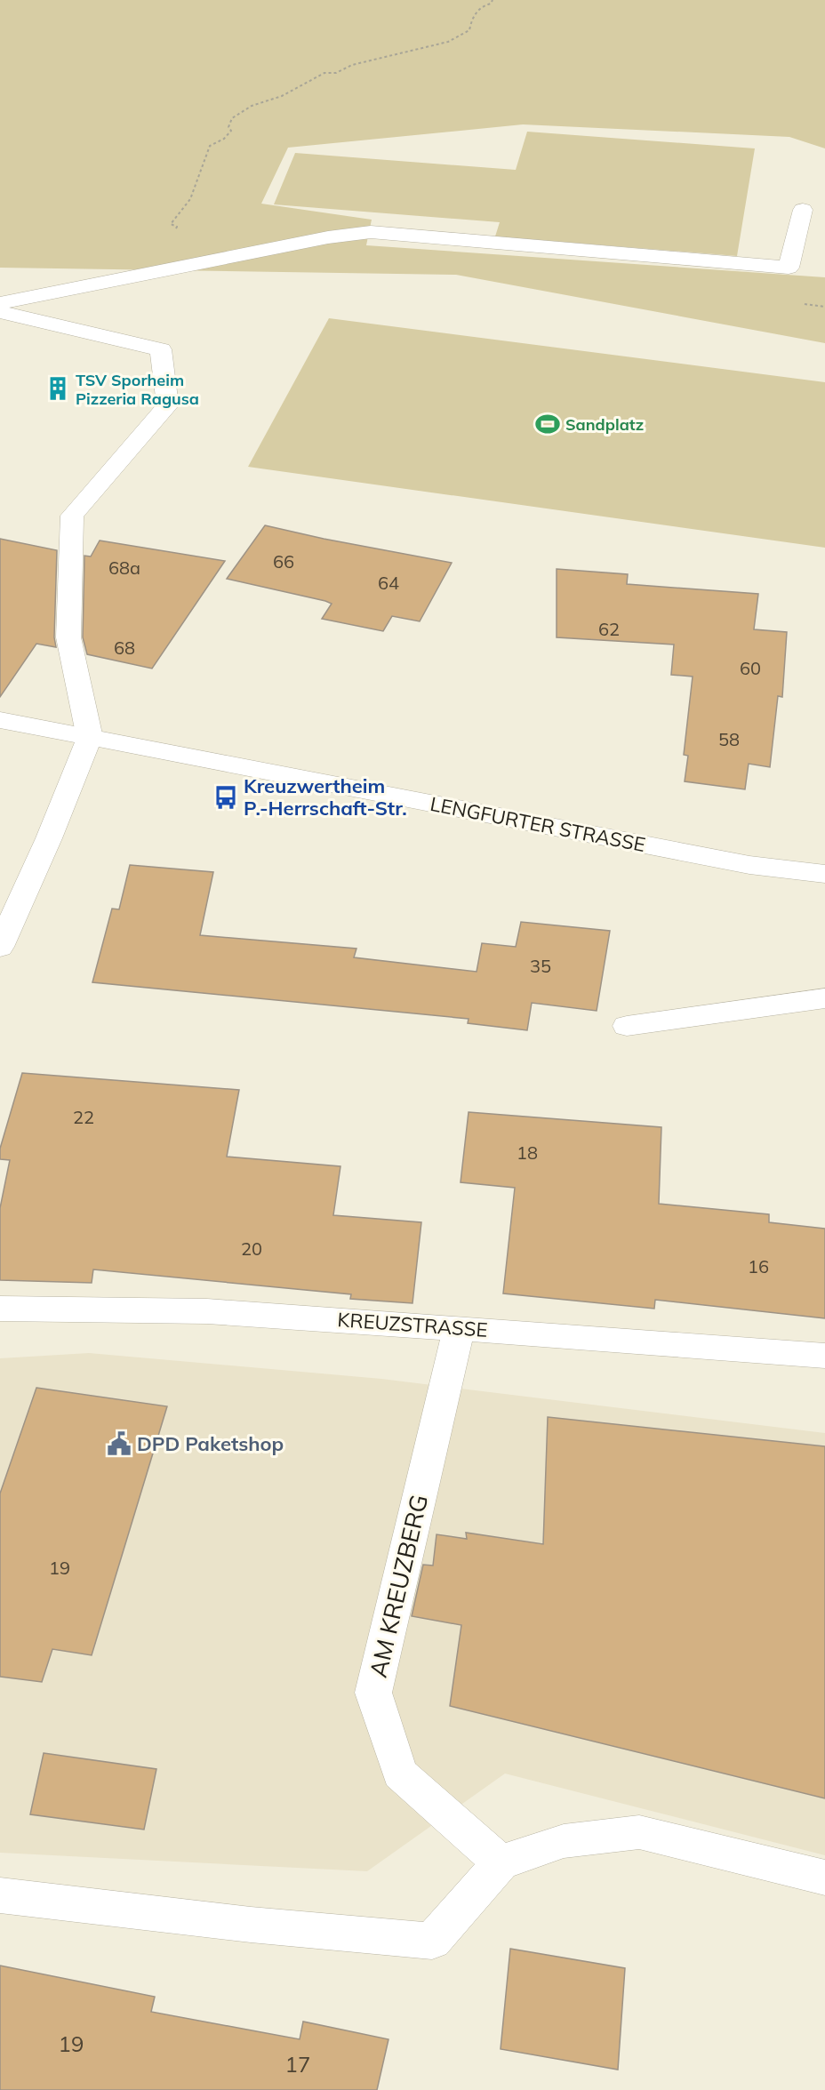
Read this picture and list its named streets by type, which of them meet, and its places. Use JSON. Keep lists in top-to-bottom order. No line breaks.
{"streets":{"street":["LENGFURTER STRASSE","KREUZSTRASSE","AM KREUZBERG"]},"crossings":[["KREUZSTRASSE","AM KREUZBERG"]],"places":{"building":["TSV Sporheim Pizzeria Ragusa"],"sports":["Sandplatz"],"bus stop":["Kreuzwertheim P.-Herrschaft-Str."],"public building":["DPD Paketshop"]},"house_numbers":["66","68a","64","62","68","60","58","35","22","18","20","16","19","19","17"]}
